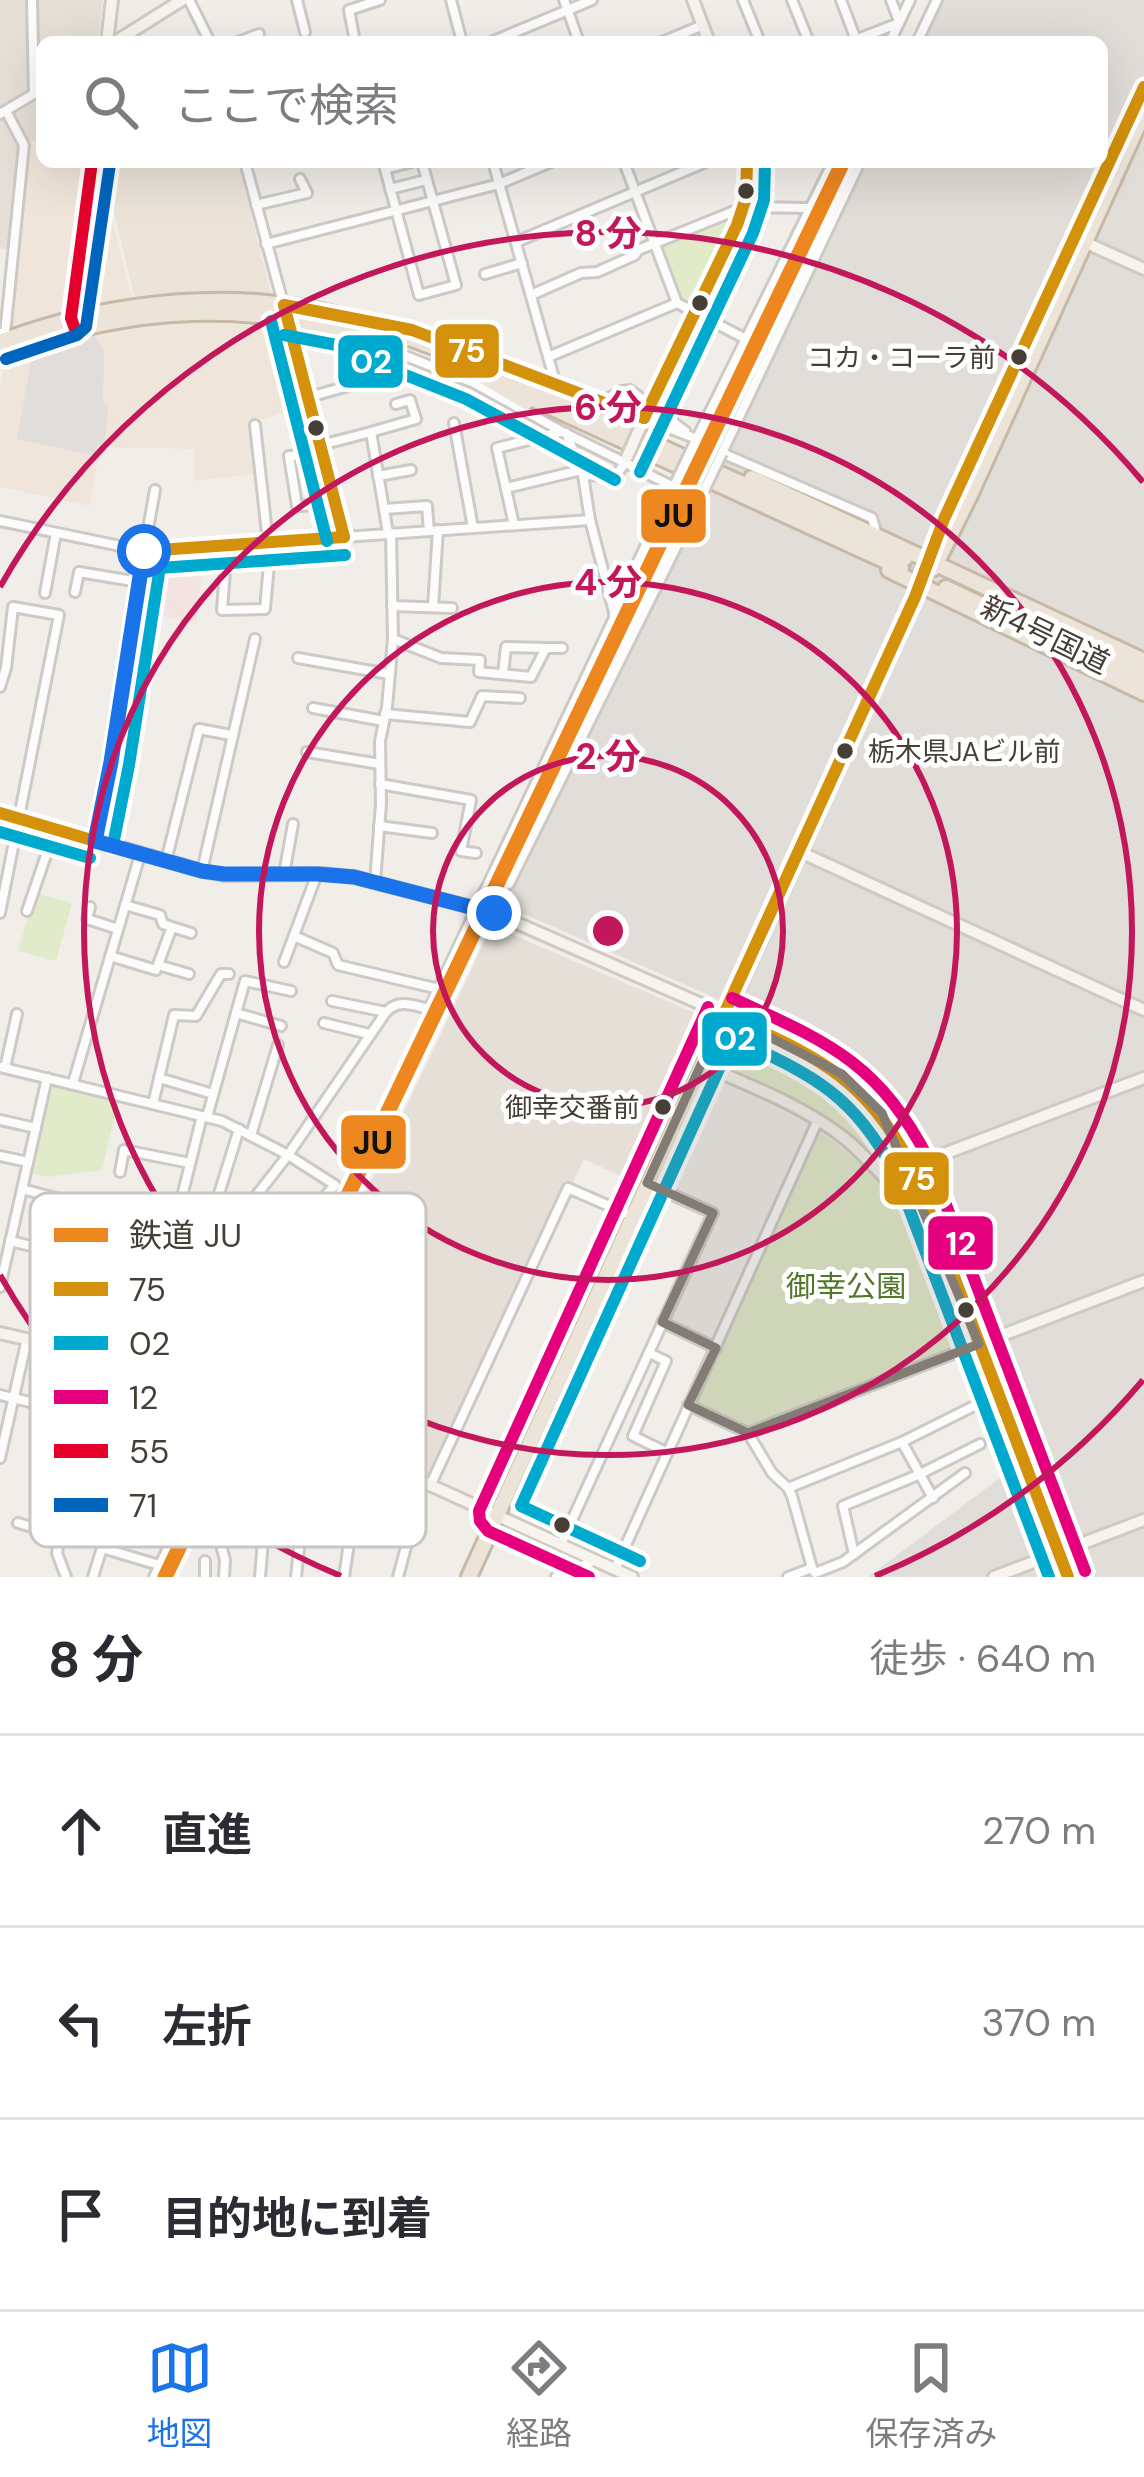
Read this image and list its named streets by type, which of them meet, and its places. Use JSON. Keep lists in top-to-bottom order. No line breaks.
{"streets":{"highway":["新4号国道"]},"parks":["御幸公園"],"places":["コカ・コーラ前","栃木県JAビル前","御幸交番前"],"lines":["transit line 75","rail line JU","transit line 02","transit line 55","transit line 71","transit line 12"],"legend":["鉄道 JU","75","02","12","55","71"],"page":{"search":"ここで検索","heading":["8 分","徒歩 · 640 m"],"list":[["直進","270 m"],["左折","370 m"],"目的地に到着"],"nav":["地図","経路","保存済み"]},"rings":["8 分","6 分","4 分","2 分"]}
